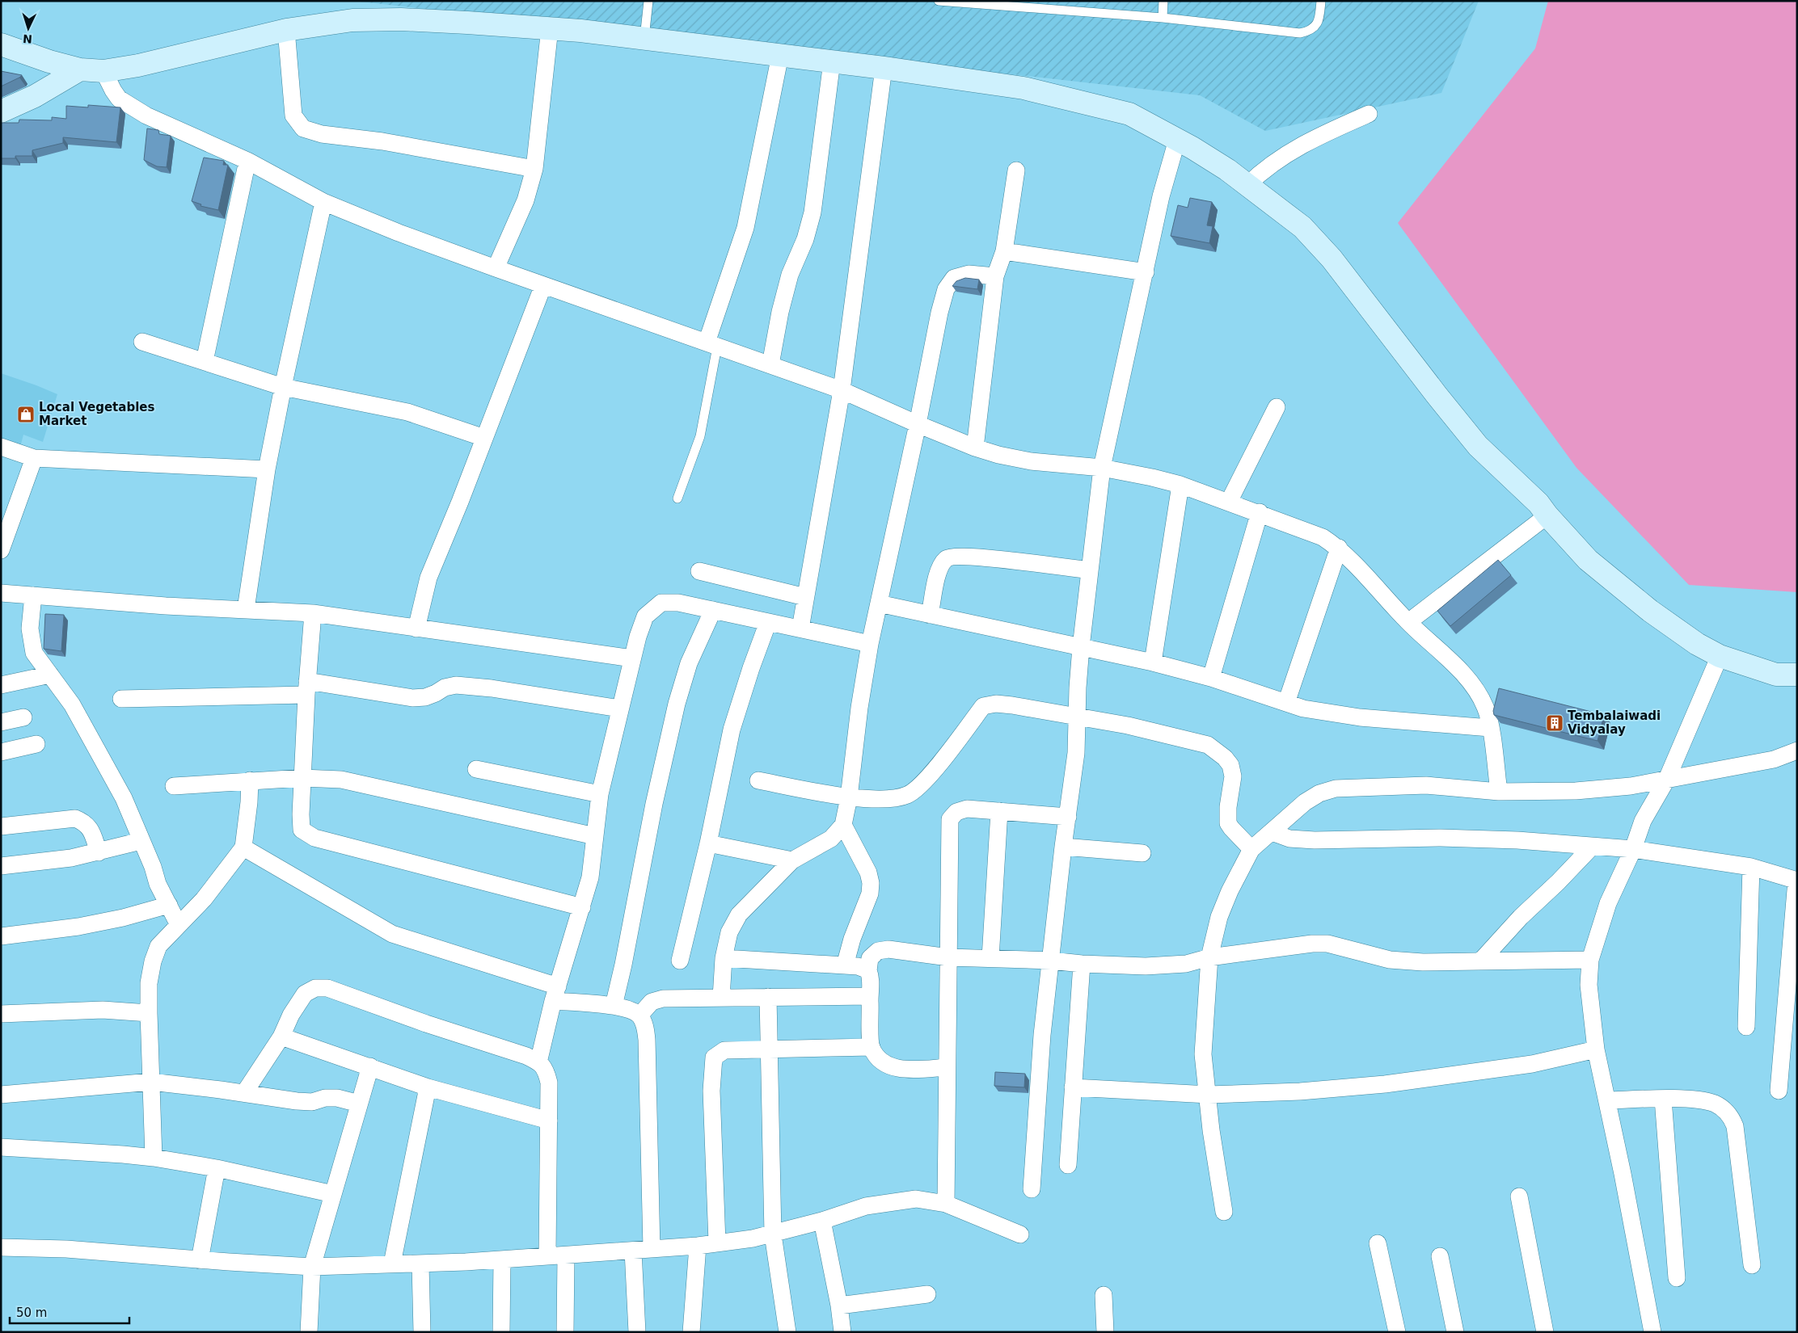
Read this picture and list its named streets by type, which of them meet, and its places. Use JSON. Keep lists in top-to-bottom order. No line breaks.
{"places":{"shop":["Local Vegetables Market"],"building":["Tembalaiwadi Vidyalay"]},"scale_bar":"50 m","north":"bottom"}
